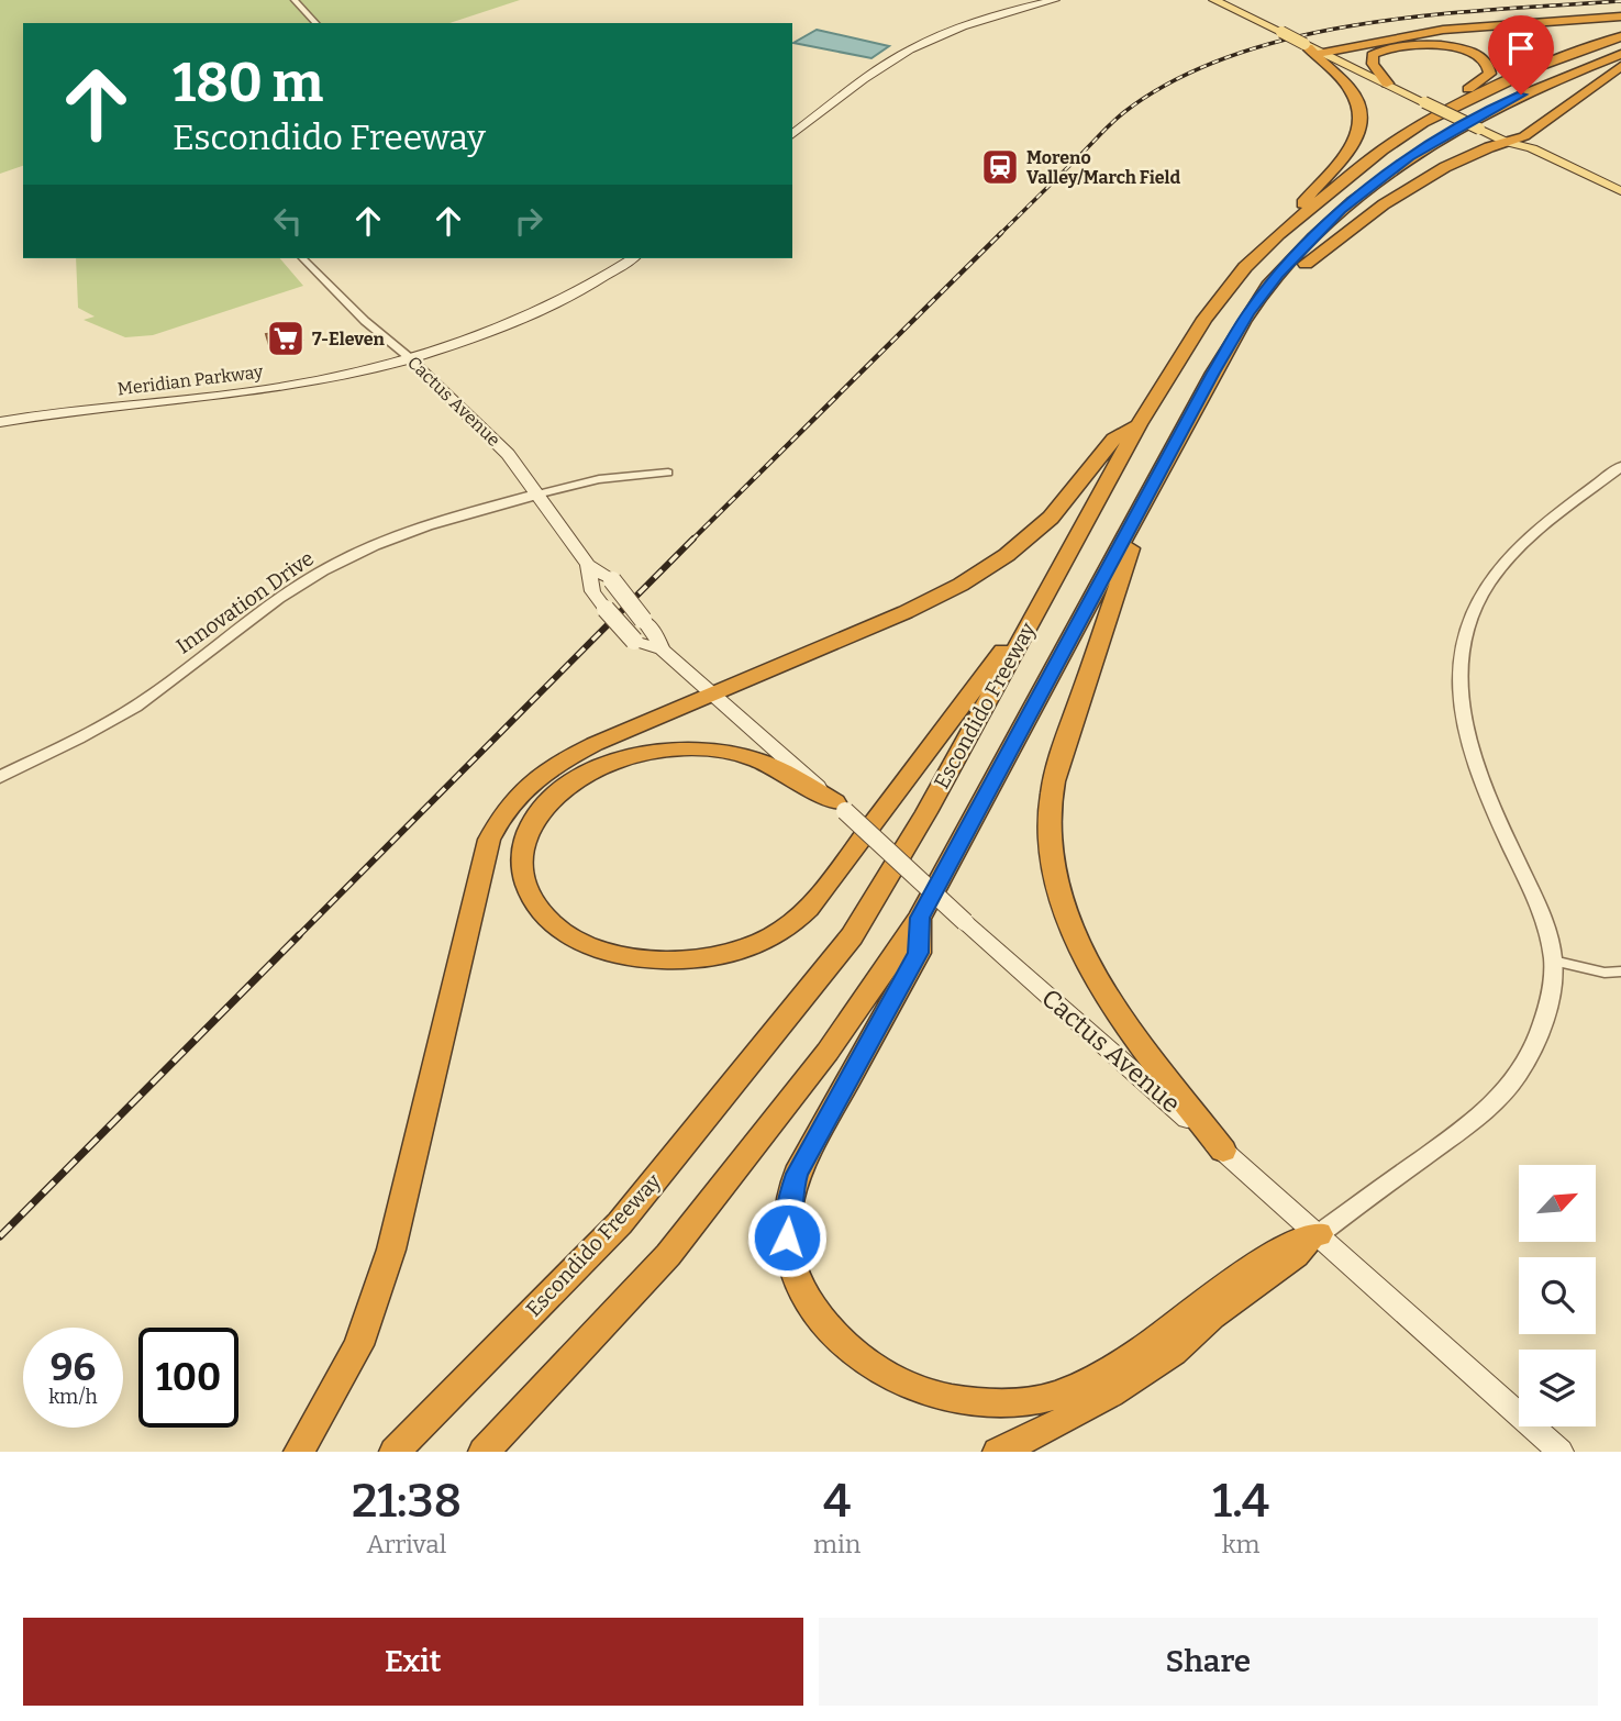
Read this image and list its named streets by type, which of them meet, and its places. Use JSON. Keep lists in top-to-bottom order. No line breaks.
{"streets":{"highway":["Escondido Freeway"],"main road":["Meridian Parkway","Cactus Avenue"],"street":["Innovation Drive"]},"crossings":[["Meridian Parkway","Cactus Avenue"],["Cactus Avenue","Innovation Drive"]],"places":{"station":["Moreno Valley/March Field"],"supermarket":["7-Eleven"]},"north":"top right","page":{"turn":["180 m","Escondido Freeway"],"speed":"96 km/h","limit":"100","eta":["21:38","Arrival","4","min","1.4","km"],"buttons":["Exit","Share"]}}
